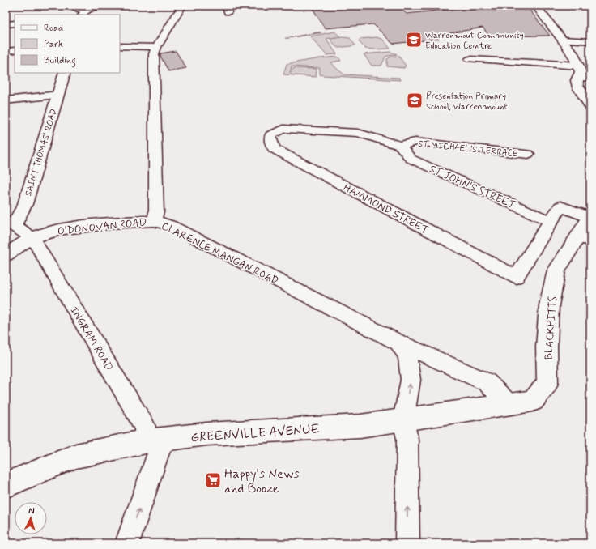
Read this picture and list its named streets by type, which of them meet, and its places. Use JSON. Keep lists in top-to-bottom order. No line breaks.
{"streets":{"street":["ST MICHAEL'S TERRACE","SAINT THOMAS' ROAD","ST JOHN'S STREET","HAMMOND STREET","O'DONOVAN ROAD","CLARENCE MANGAN ROAD","BLACKPITTS","INGRAM ROAD","GREENVILLE AVENUE"]},"crossings":[["ST MICHAEL'S TERRACE","ST JOHN'S STREET"],["ST MICHAEL'S TERRACE","HAMMOND STREET"],["ST JOHN'S STREET","HAMMOND STREET"],["O'DONOVAN ROAD","CLARENCE MANGAN ROAD"],["O'DONOVAN ROAD","INGRAM ROAD"],["CLARENCE MANGAN ROAD","BLACKPITTS"],["CLARENCE MANGAN ROAD","GREENVILLE AVENUE"],["BLACKPITTS","GREENVILLE AVENUE"],["INGRAM ROAD","GREENVILLE AVENUE"]],"places":{"school or university":["Warrenmout Community Education Centre","Presentation Primary School, Warrenmount"],"supermarket":["Happy's News and Booze"]},"legend":["Road","Park","Building"],"north":"top"}
